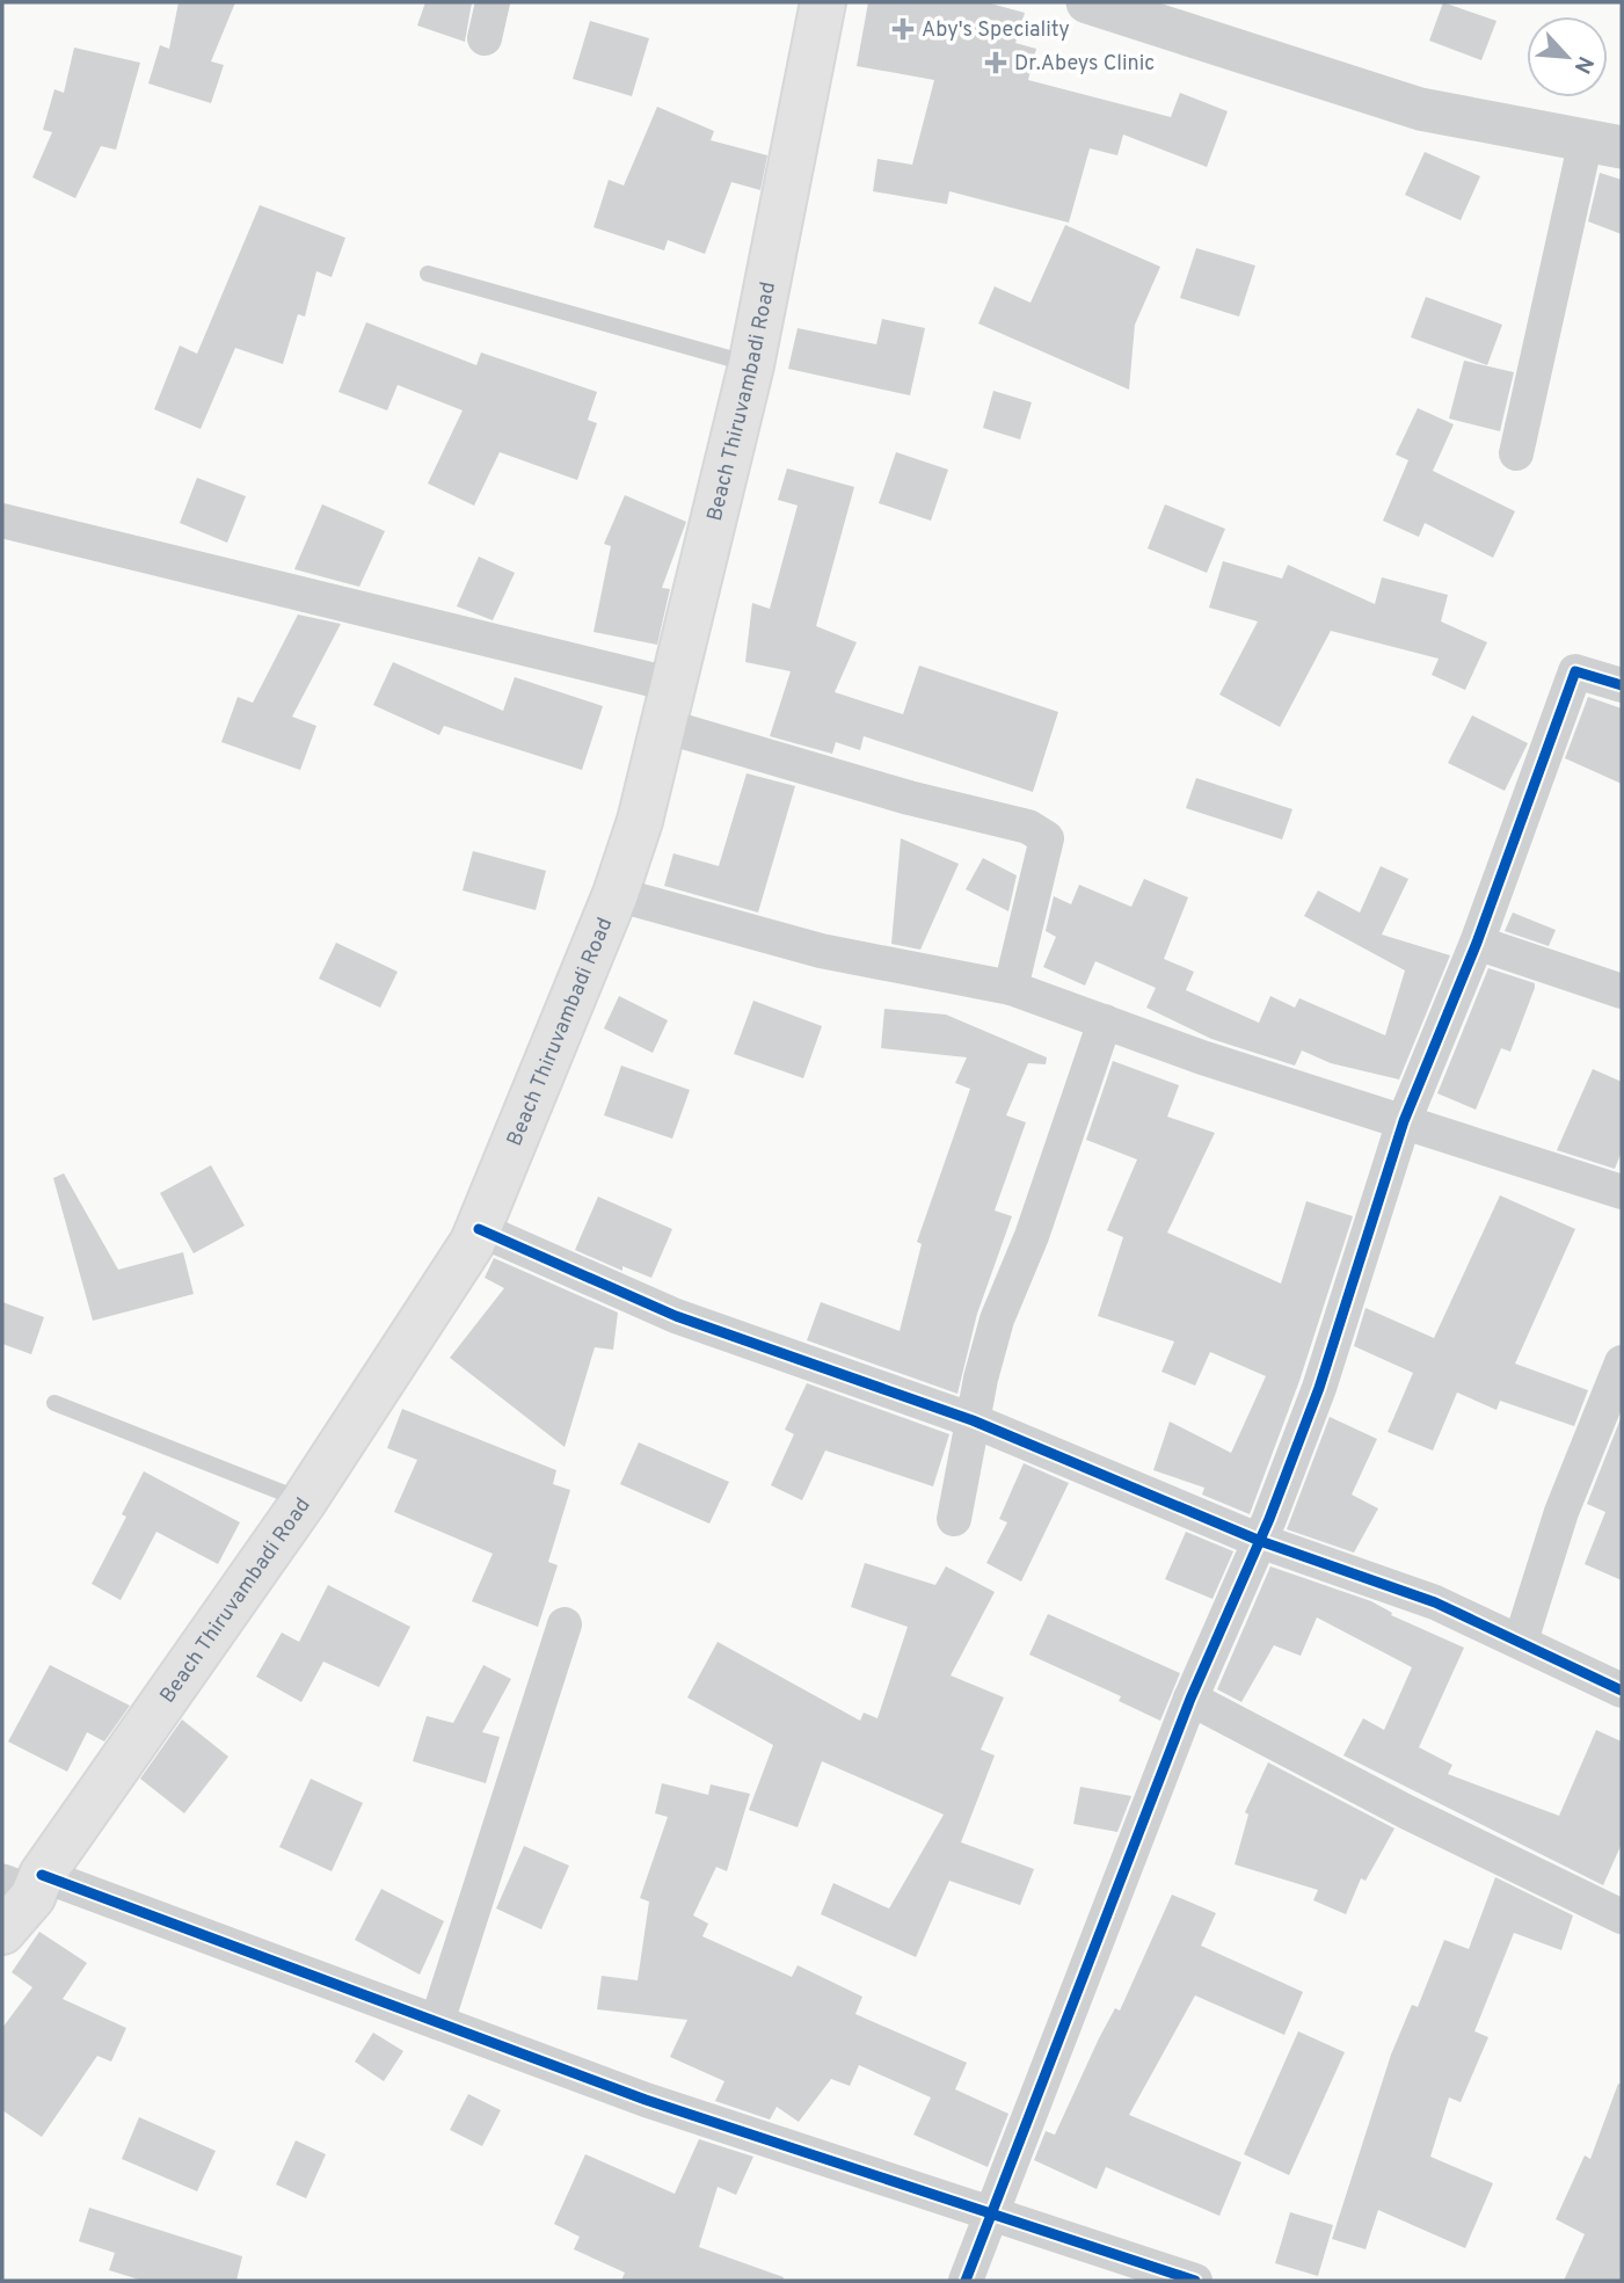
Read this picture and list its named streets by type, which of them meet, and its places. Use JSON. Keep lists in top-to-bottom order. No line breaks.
{"streets":{"main road":["Beach Thiruvambadi Road"]},"places":{"health":["Aby's Speciality","Dr.Abeys Clinic"]},"north":"bottom right"}
